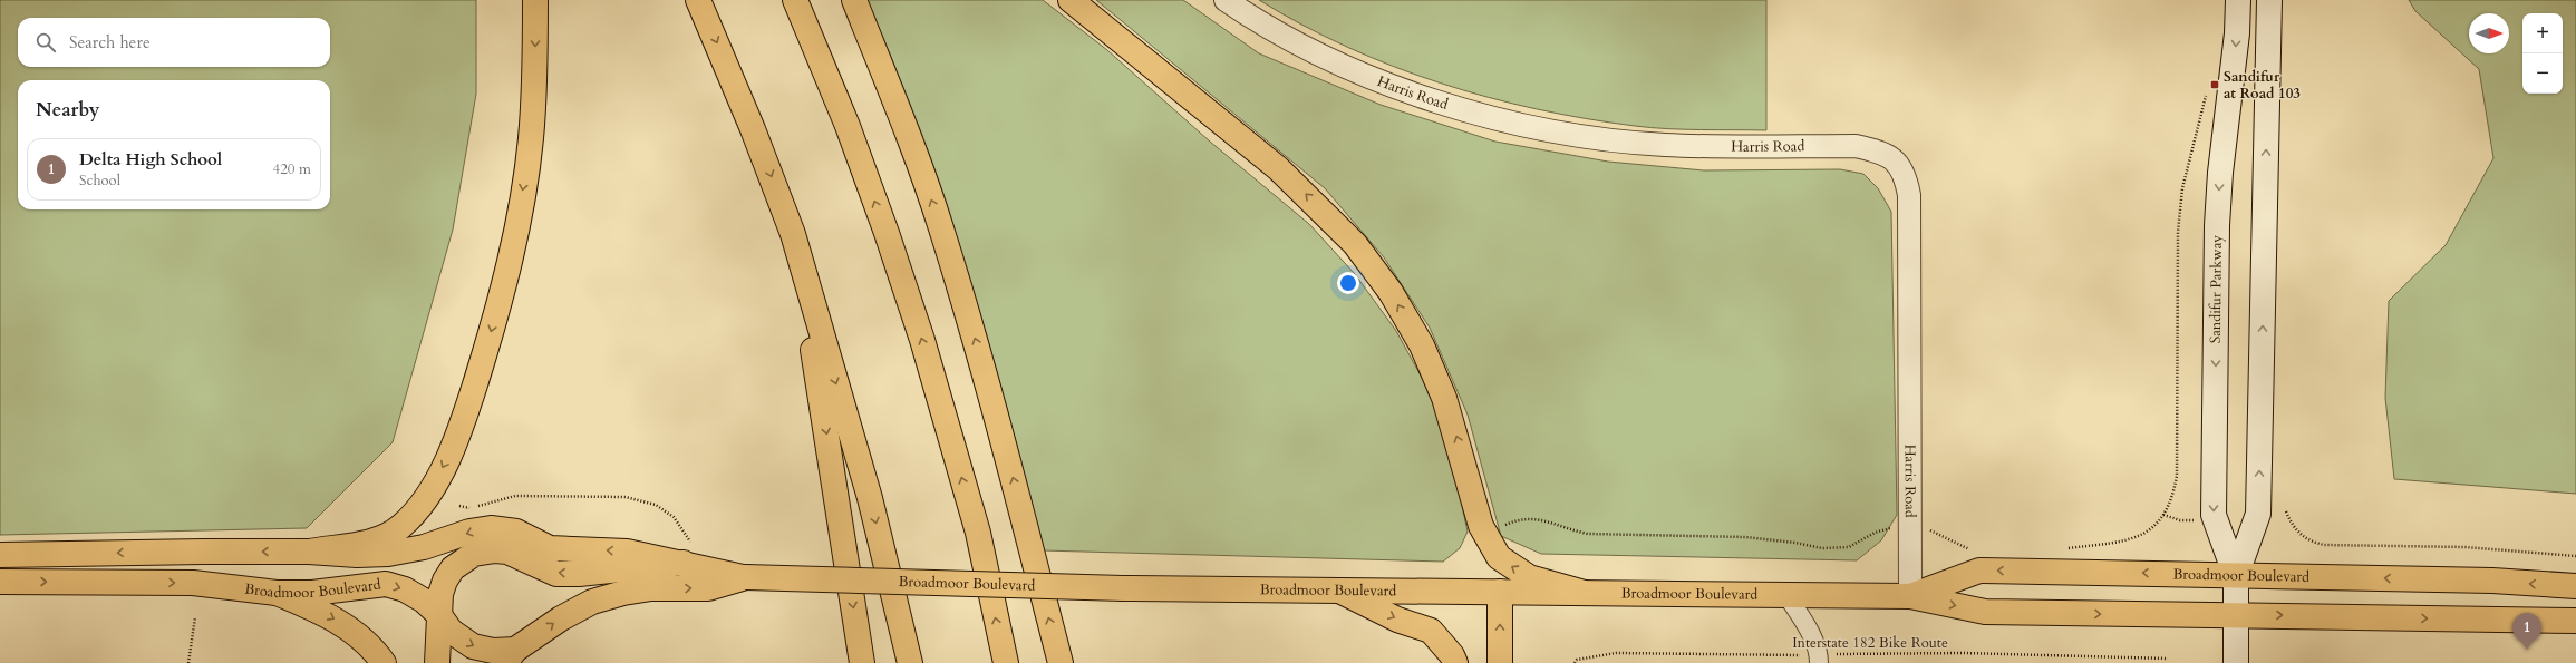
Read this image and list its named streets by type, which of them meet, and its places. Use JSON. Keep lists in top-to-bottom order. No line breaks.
{"streets":{"main road":["Sandifur Parkway","Broadmoor Boulevard"],"street":["Harris Road"],"path":["Interstate 182 Bike Route"]},"crossings":[["Harris Road","Broadmoor Boulevard"],["Sandifur Parkway","Broadmoor Boulevard"]],"places":{"transit":["Sandifur at Road 103"]},"north":"right","page":{"map_buttons":["+","−"],"search":"Search here","heading":"Nearby","list":[{"mark":"1","name":"Delta High School","note":"School","value":"420 m"}],"pins":"1"}}
